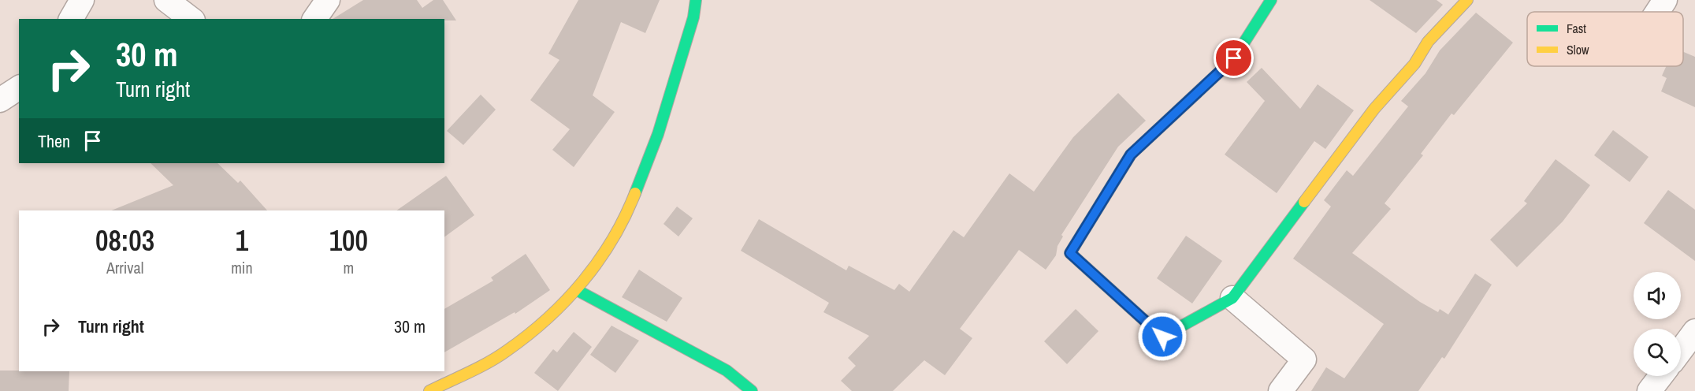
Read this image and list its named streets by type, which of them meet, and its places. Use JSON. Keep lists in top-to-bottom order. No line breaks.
{"legend":["Fast","Slow"],"page":{"turn":["30 m","Turn right"],"then":"Then","eta":["08:03","Arrival","1","min","100","m"],"list":[{"name":"Turn right","value":"30 m"}]}}
